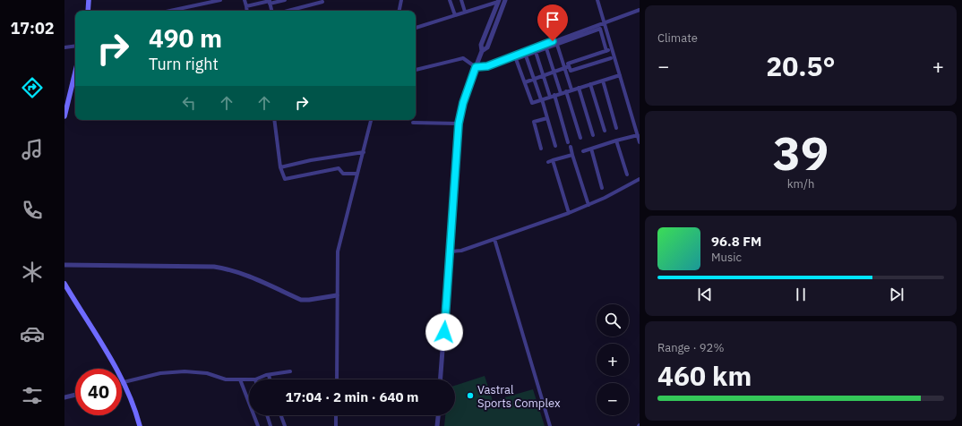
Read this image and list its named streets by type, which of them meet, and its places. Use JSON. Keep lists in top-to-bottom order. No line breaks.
{"places":["Vastral Sports Complex"],"page":{"tabs":"17:02","tile":["Climate",["39","km/h"],["Range · 92%","460 km"]],"turn":["490 m","Turn right"],"heat":["−","20.5°","+"],"song":["96.8 FM","Music"],"map_buttons":["+","−"],"limit":"40","trip":"17:04 · 2 min · 640 m"}}
